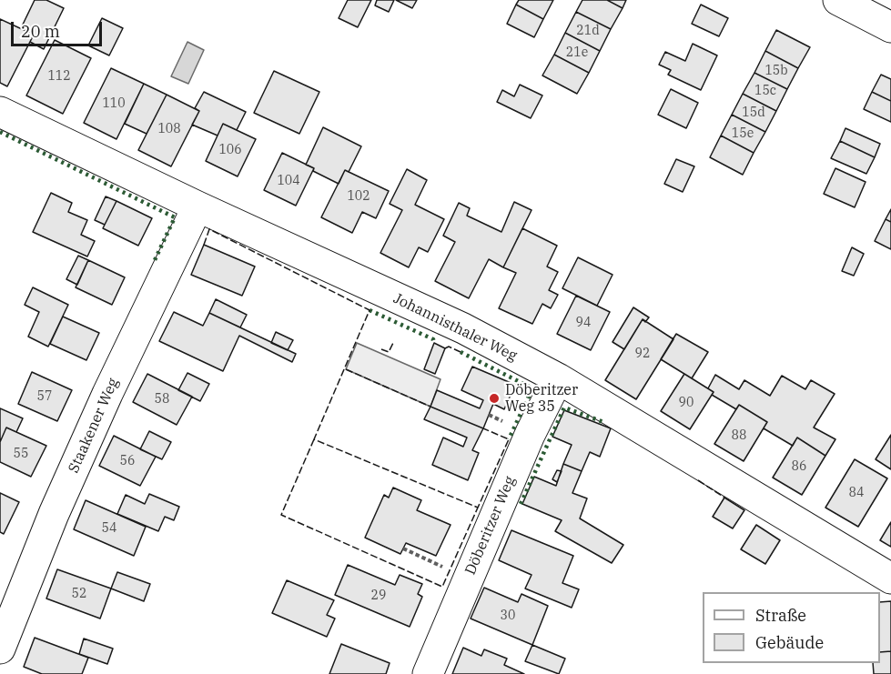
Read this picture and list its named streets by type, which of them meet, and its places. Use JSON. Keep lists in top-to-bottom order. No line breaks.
{"streets":{"street":["Johannisthaler Weg","Staakener Weg","Döberitzer Weg"]},"crossings":[["Johannisthaler Weg","Staakener Weg"],["Johannisthaler Weg","Döberitzer Weg"]],"places":["Döberitzer Weg 35"],"house_numbers":["21d","21e","15b","112","15c","110","15d","108","15e","106","104","102","94","92","57","58","90","88","55","56","86","84","54","52","29","30"],"legend":["Straße","Gebäude"],"scale_bar":"20 m"}
